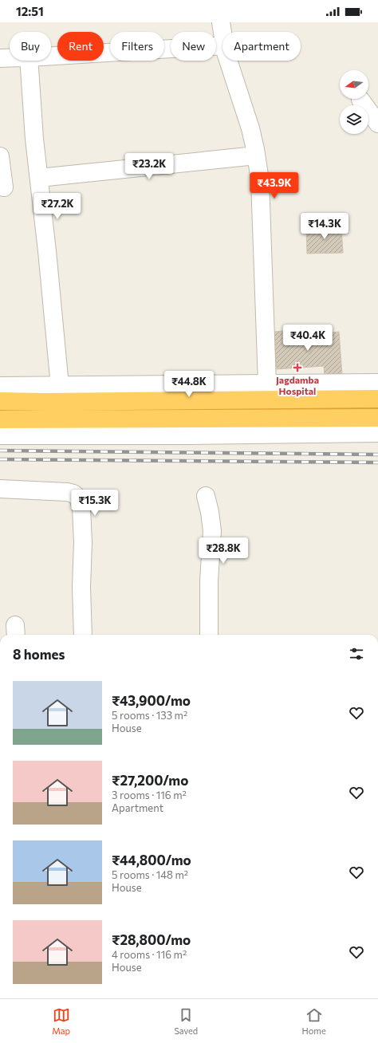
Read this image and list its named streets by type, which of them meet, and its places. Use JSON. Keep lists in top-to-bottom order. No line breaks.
{"places":{"health":["Jagdamba Hospital"]},"north":"left","page":{"status":"12:51","chip":["Buy","Rent","Filters","New","Apartment"],"price":["₹23.2K","₹43.9K","₹27.2K","₹14.3K","₹40.4K","₹44.8K","₹15.3K","₹28.8K"],"heading":"8 homes","list":[{"name":"₹43,900/mo","note":"5 rooms · 133 m² · House"},{"name":"₹27,200/mo","note":"3 rooms · 116 m² · Apartment"},{"name":"₹44,800/mo","note":"5 rooms · 148 m² · House"},{"name":"₹28,800/mo","note":"4 rooms · 116 m² · House"}],"tabs":["Map","Saved","Home"]}}
